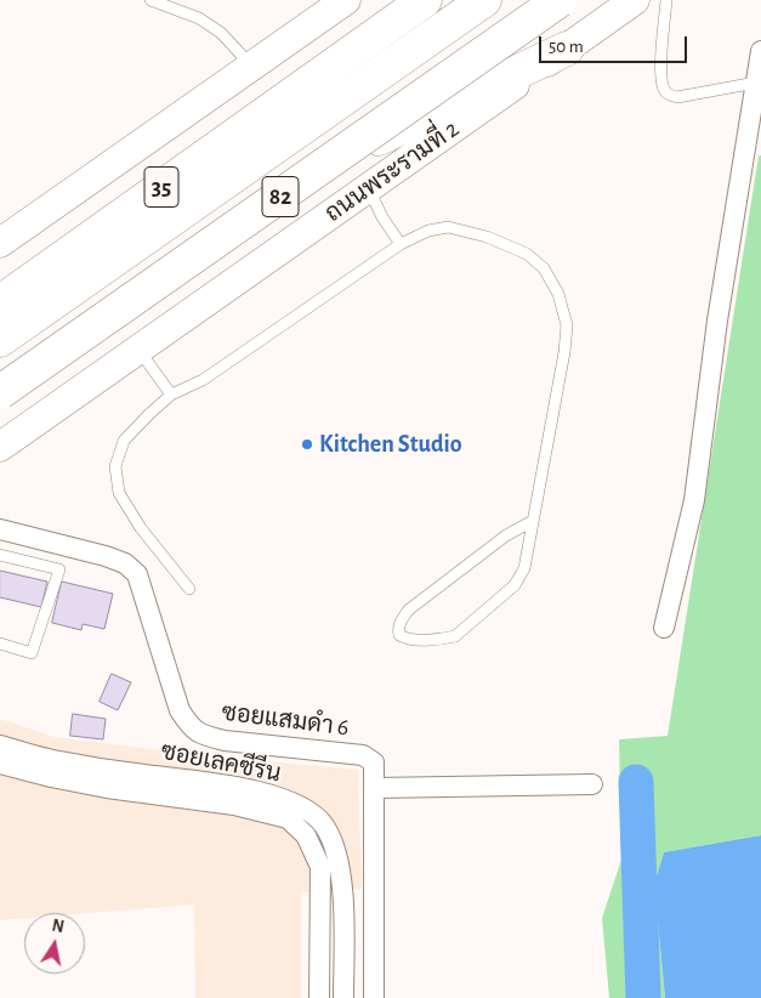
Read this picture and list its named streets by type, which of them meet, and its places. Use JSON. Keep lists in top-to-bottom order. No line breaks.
{"streets":{"highway":["ถนนพระรามที่ 2","35","82"],"street":["ซอยแสมดำ 6","ซอยเลคซีรีน"]},"crossings":[["ถนนพระรามที่ 2","82"]],"places":["Kitchen Studio"],"scale_bar":"50 m","north":"top"}
